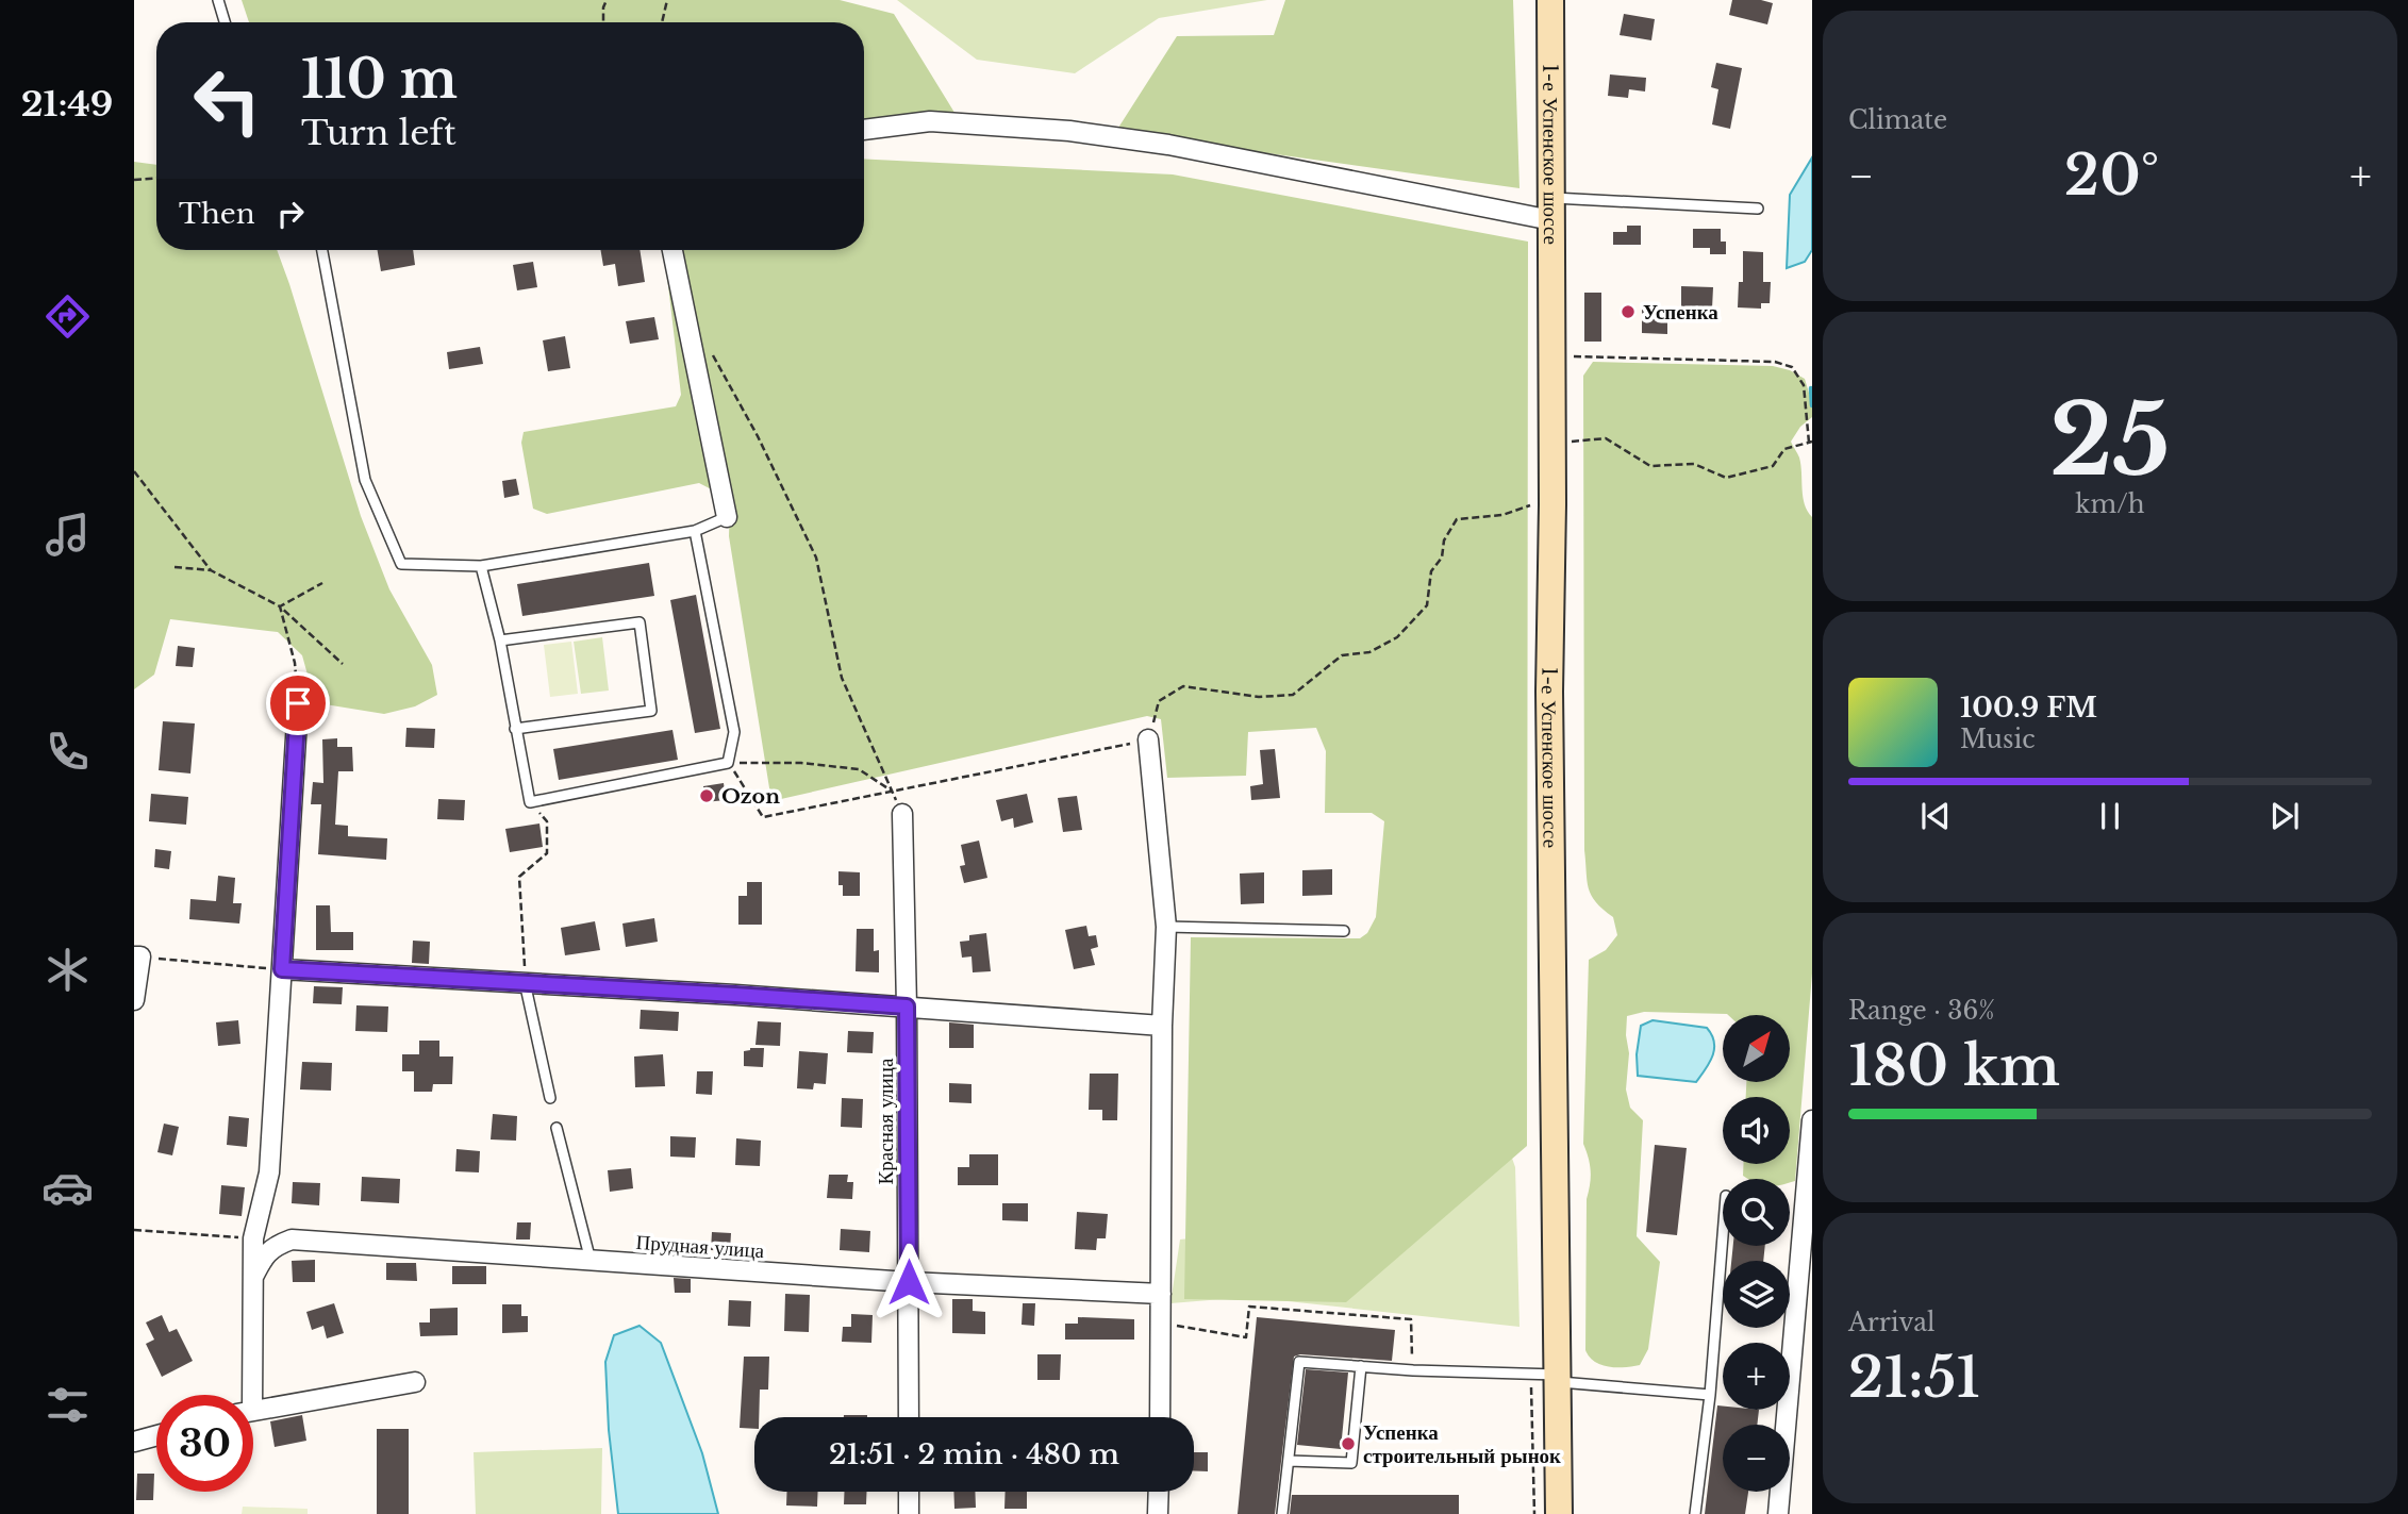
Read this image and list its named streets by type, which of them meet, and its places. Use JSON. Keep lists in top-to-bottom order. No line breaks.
{"streets":{"main road":["1-е Успенское шоссе"],"street":["Красная улица","Прудная улица"]},"crossings":[["Красная улица","Прудная улица"]],"places":["Успенка","Ozon","Успенка строительный рынок"],"north":"top right","page":{"tabs":"21:49","tile":["Climate",["25","km/h"],["Range · 36%","180 km"],["Arrival","21:51"]],"turn":["110 m","Turn left"],"heat":["−","20°","+"],"then":"Then","song":["100.9 FM","Music"],"map_buttons":["+","−"],"limit":"30","trip":"21:51 · 2 min · 480 m"}}
